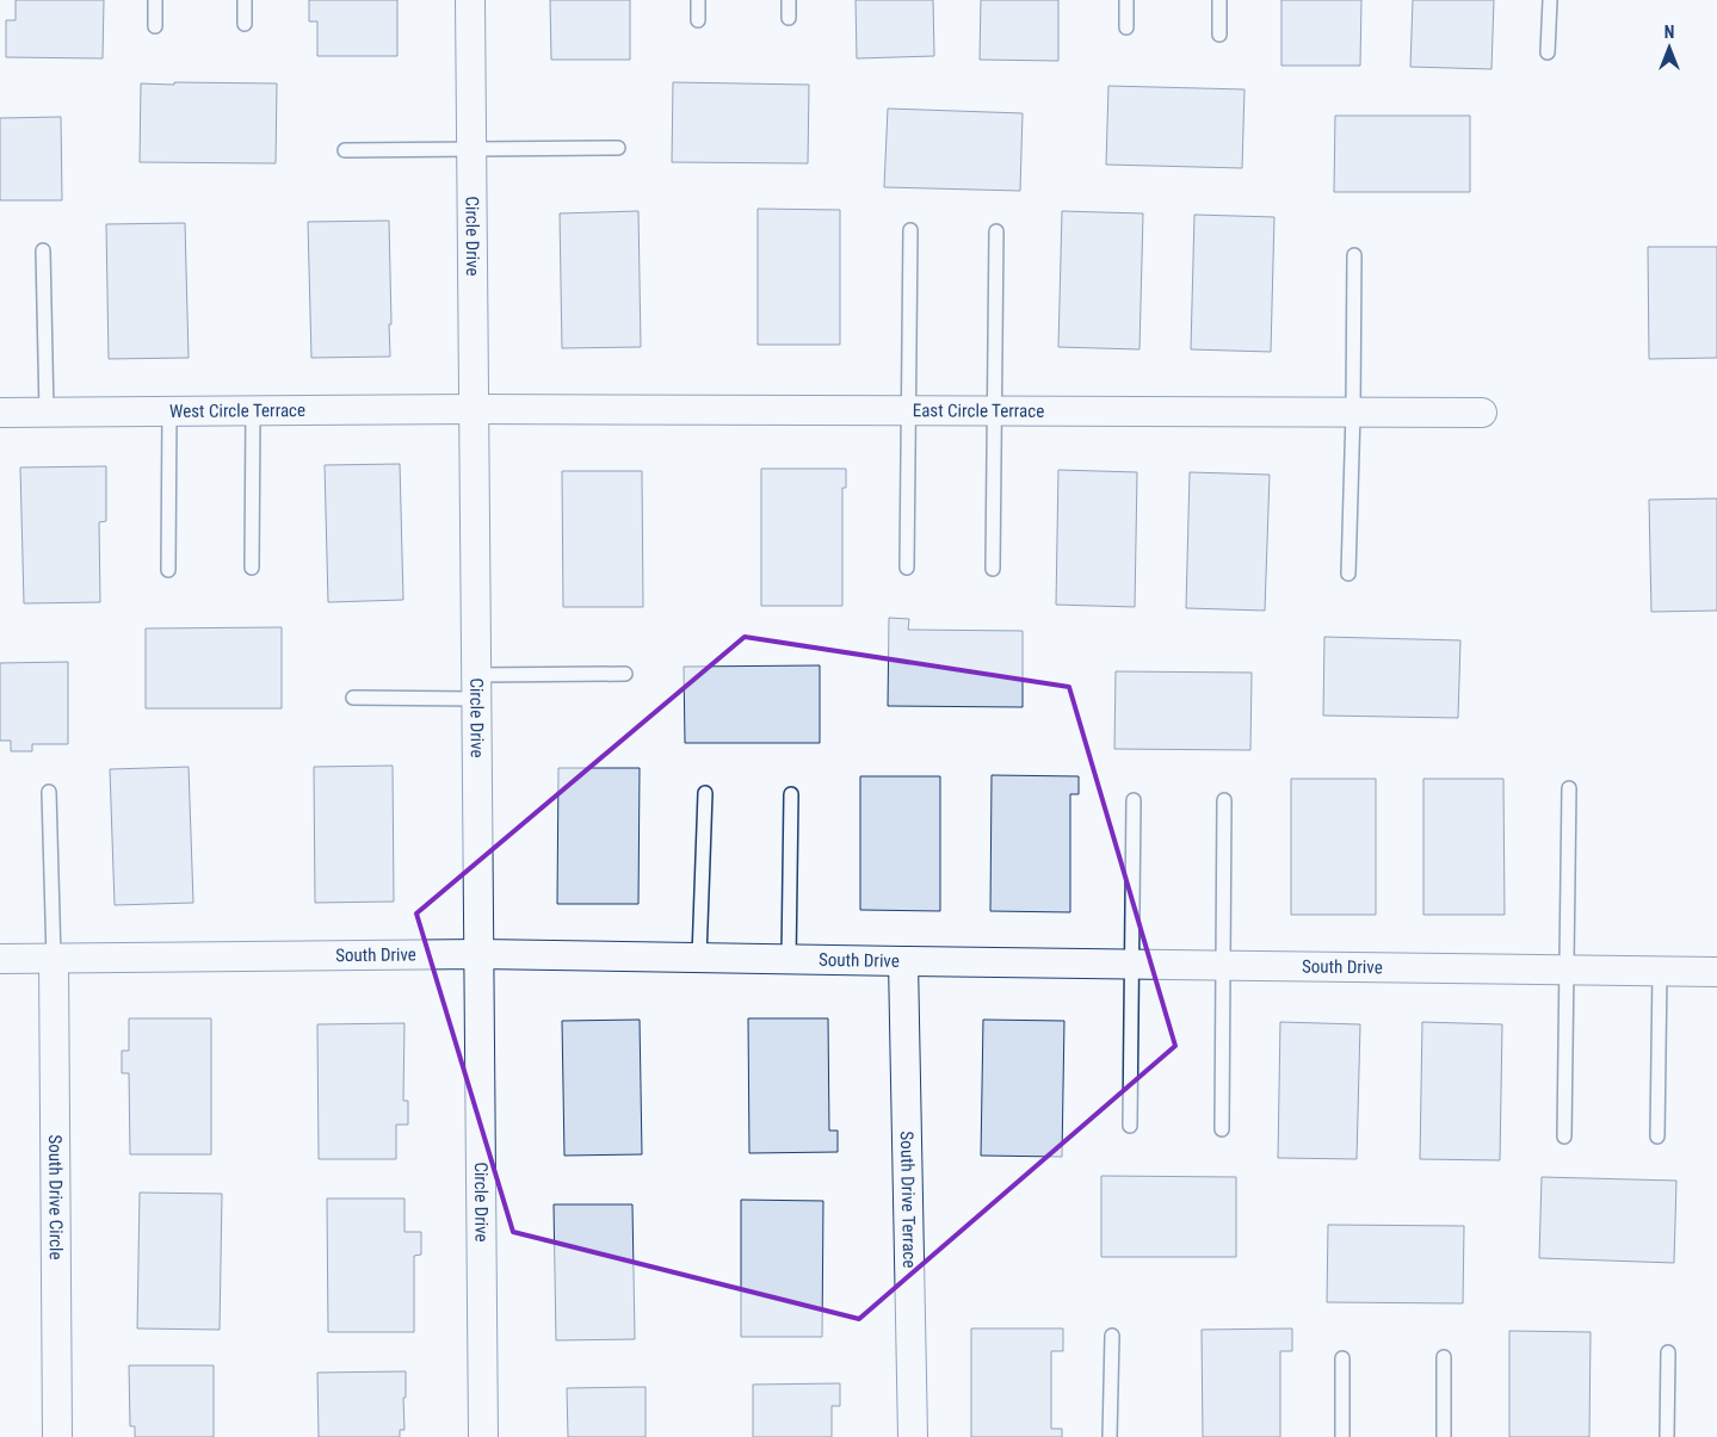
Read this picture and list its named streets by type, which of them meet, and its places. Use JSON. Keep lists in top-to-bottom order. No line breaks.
{"streets":{"street":["Circle Drive","West Circle Terrace","East Circle Terrace","South Drive","South Drive Circle","South Drive Terrace"]},"crossings":[["Circle Drive","West Circle Terrace"],["Circle Drive","East Circle Terrace"],["Circle Drive","South Drive"],["West Circle Terrace","East Circle Terrace"],["South Drive","South Drive Circle"],["South Drive","South Drive Terrace"]],"north":"top"}
